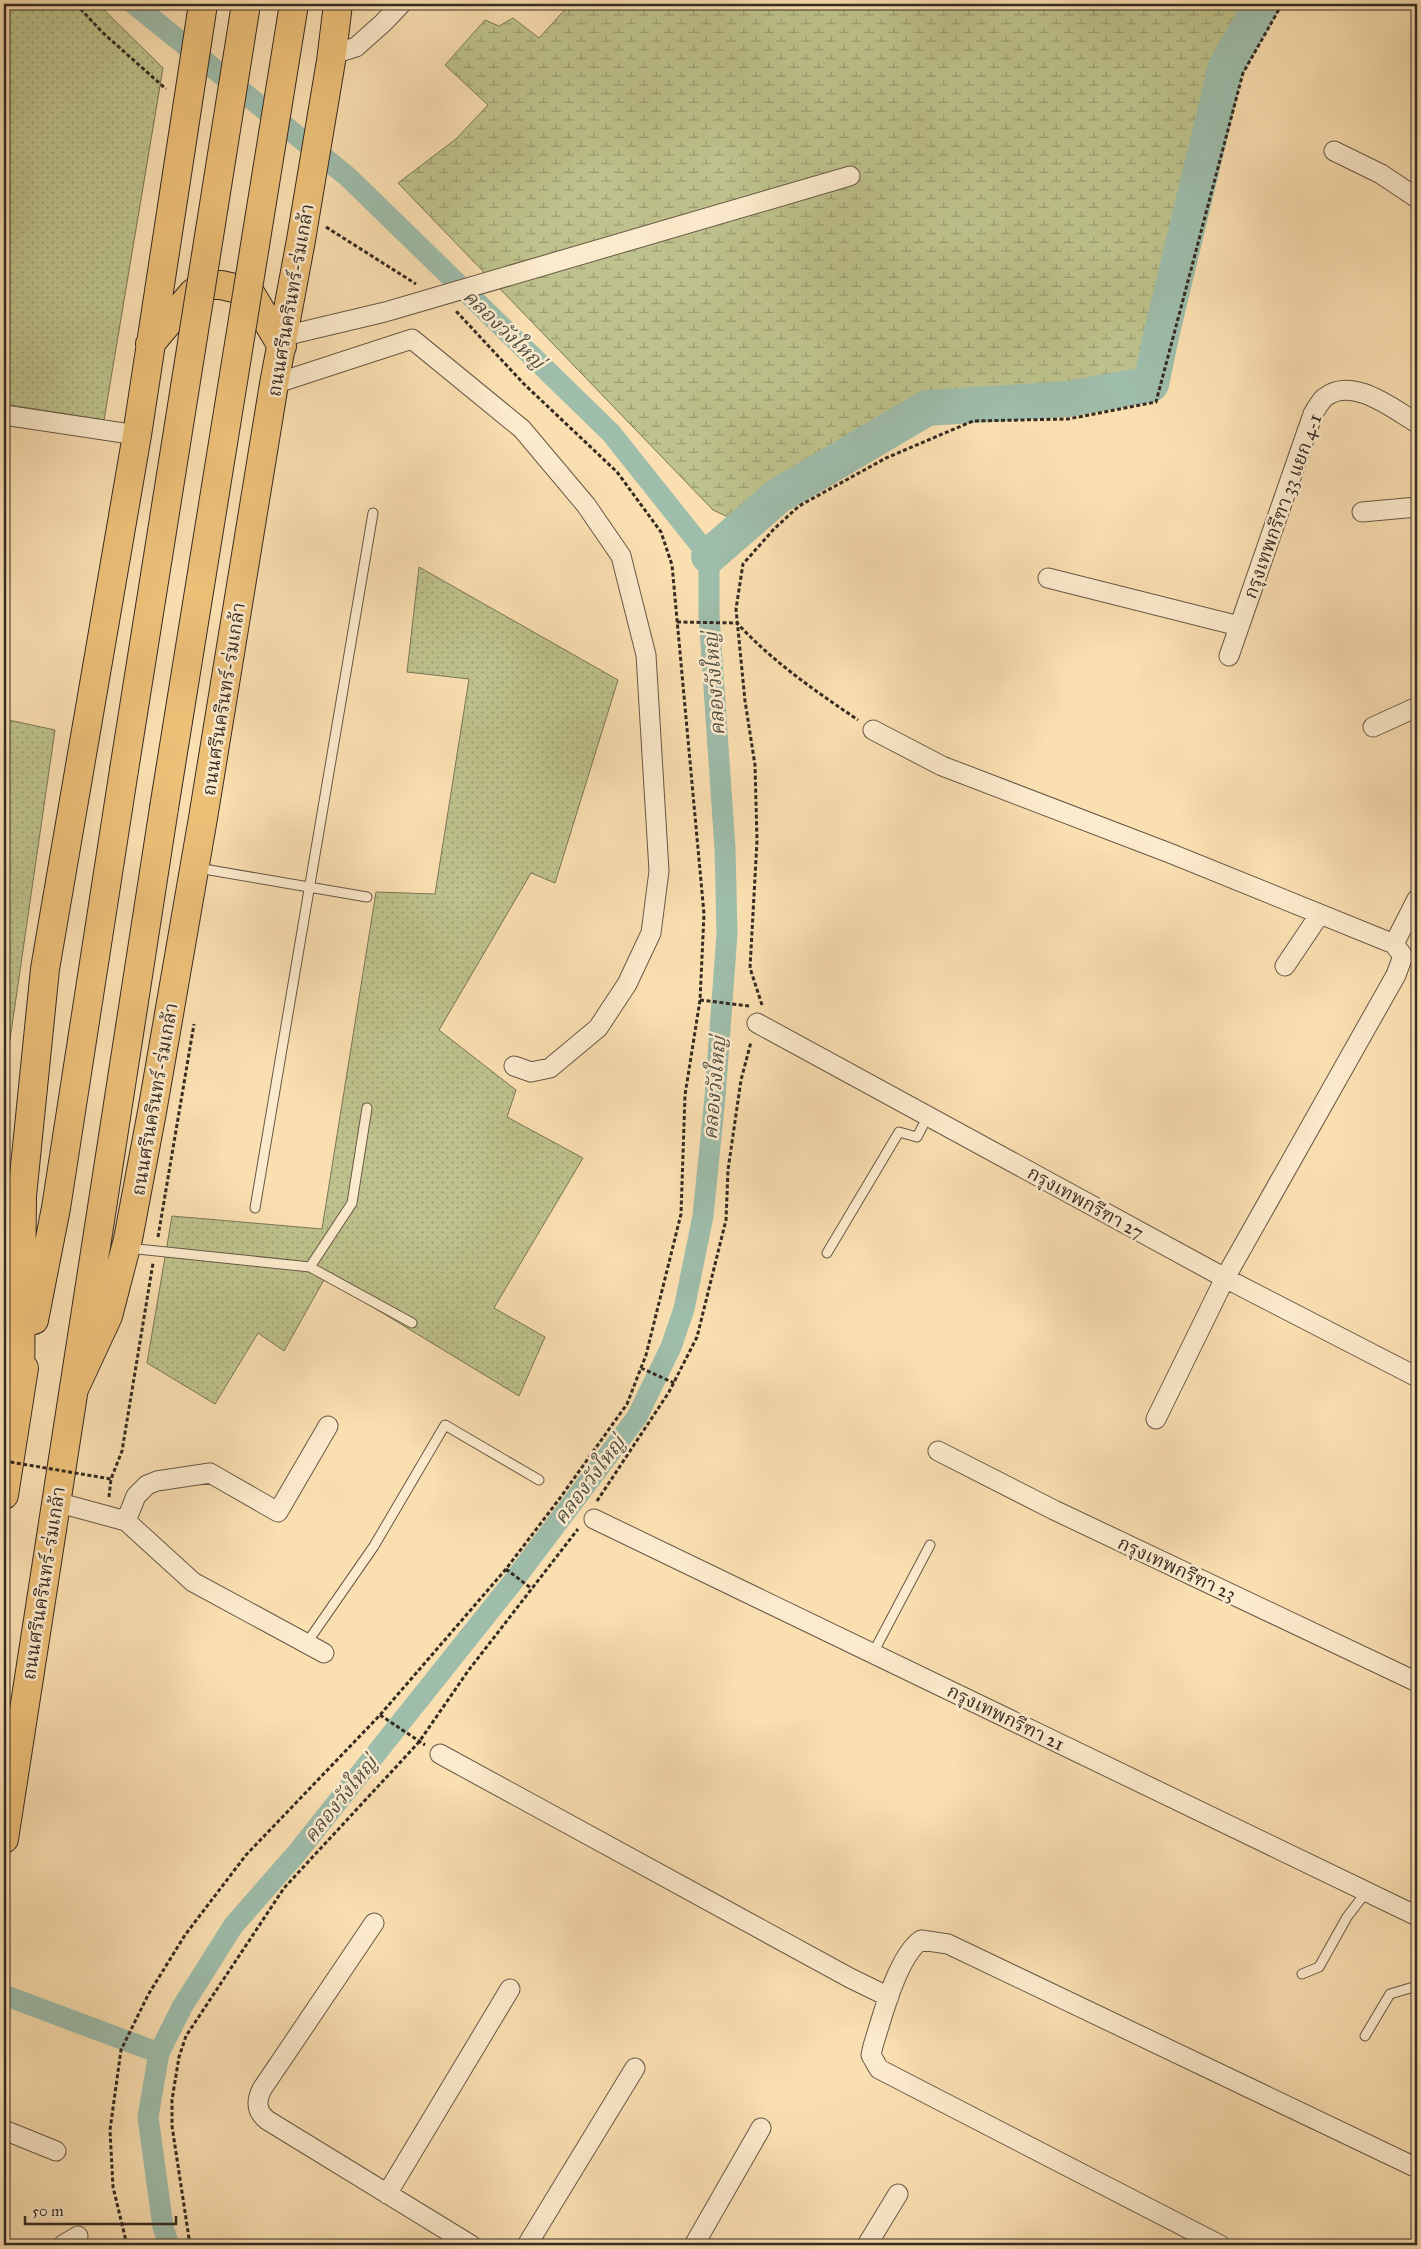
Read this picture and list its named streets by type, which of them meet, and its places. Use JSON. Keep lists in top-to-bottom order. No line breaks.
{"streets":{"main road":["ถนนศรีนครินทร์-ร่มเกล้า"],"street":["กรุงเทพกรีฑา 33 แยก 4-1","กรุงเทพกรีฑา 27","กรุงเทพกรีฑา 23","กรุงเทพกรีฑา 21"]},"water":["คลองวังใหญ่"],"scale_bar":"50 m"}
